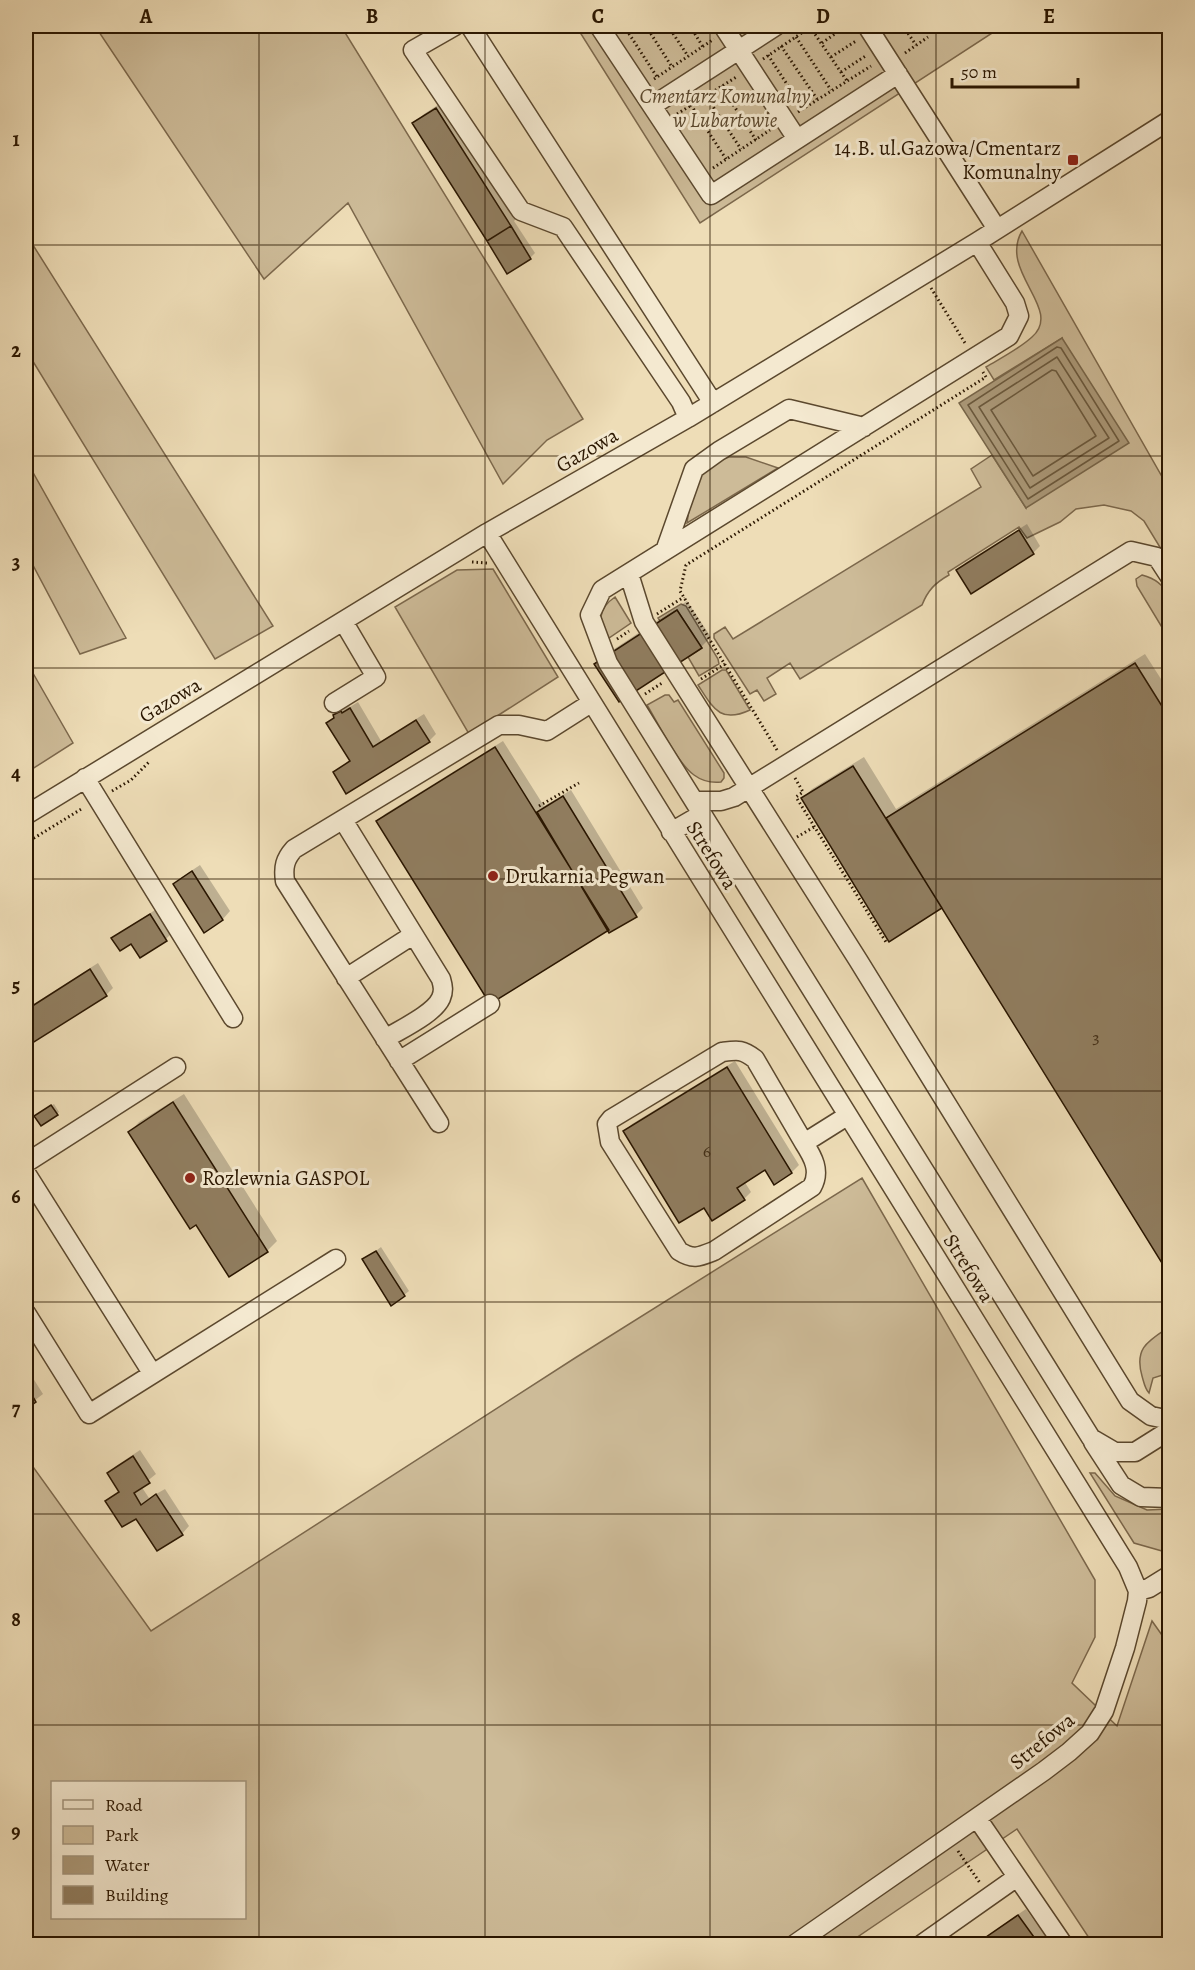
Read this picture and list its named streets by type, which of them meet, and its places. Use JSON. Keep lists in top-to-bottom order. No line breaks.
{"streets":{"street":["Gazowa","Strefowa"]},"crossings":[["Gazowa","Strefowa"]],"parks":["Cmentarz Komunalny w Lubartowie"],"places":{"transit":["14.B. ul.Gazowa/Cmentarz Komunalny"],"other":["Drukarnia Pegwan","Rozlewnia GASPOL"]},"house_numbers":["3","6"],"legend":["Road","Park","Water","Building"],"scale_bar":"50 m","grid":{"columns":["A","B","C","D","E"],"rows":["1","2","3","4","5","6","7","8","9"]}}
